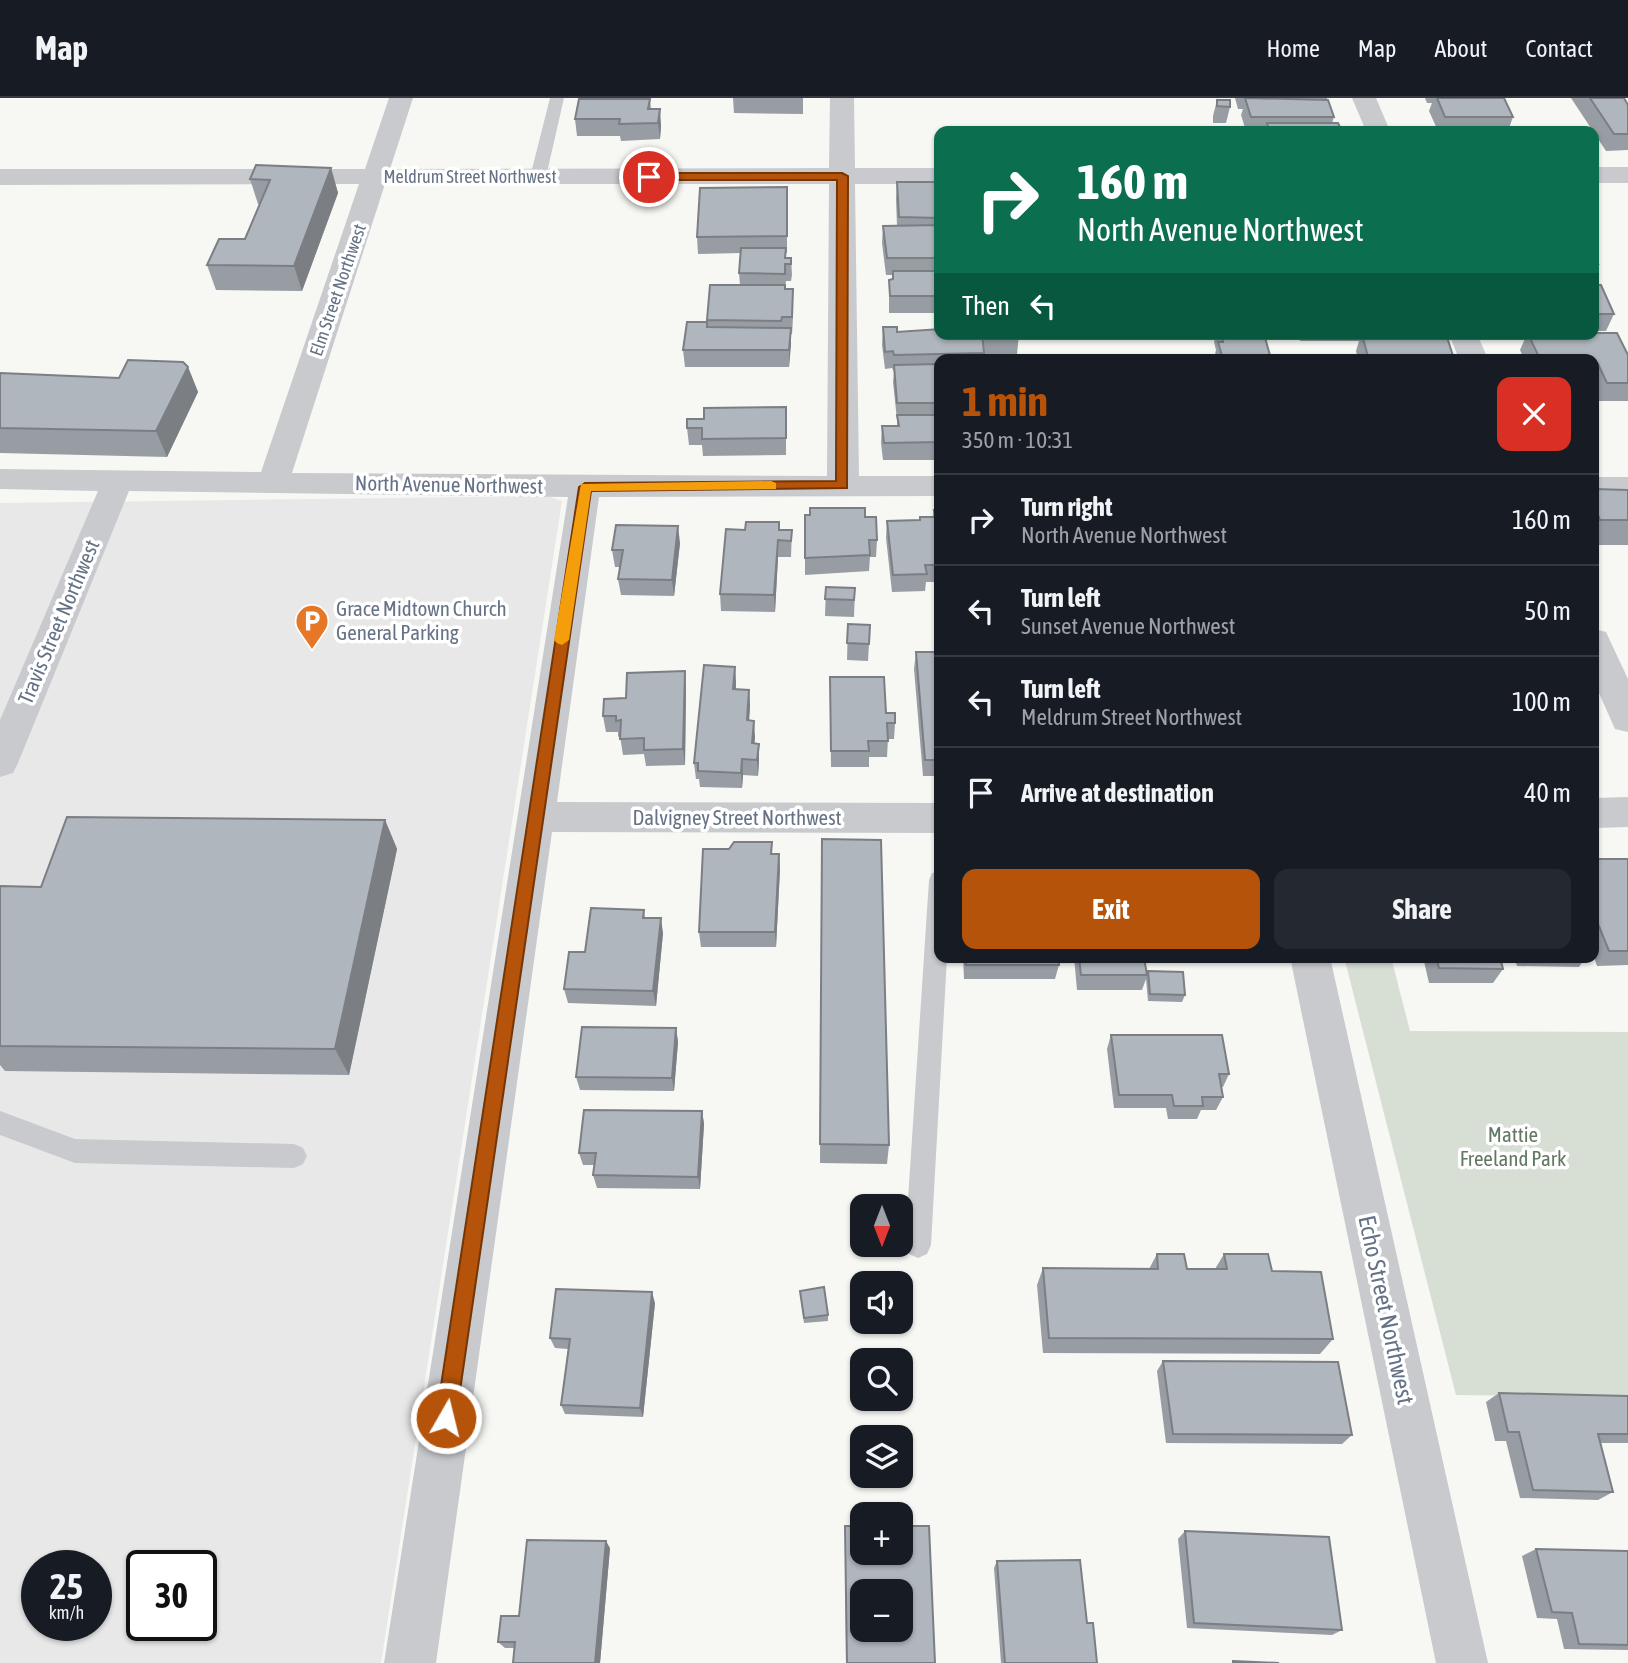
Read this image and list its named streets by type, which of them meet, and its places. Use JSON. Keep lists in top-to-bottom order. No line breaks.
{"streets":{"street":["Meldrum Street Northwest","Elm Street Northwest","North Avenue Northwest","Travis Street Northwest","Dalvigney Street Northwest","Echo Street Northwest"]},"crossings":[["Meldrum Street Northwest","Elm Street Northwest"],["Elm Street Northwest","North Avenue Northwest"],["North Avenue Northwest","Travis Street Northwest"]],"parks":["Mattie Freeland Park"],"places":{"parking":["Grace Midtown Church General Parking"]},"north":"bottom","page":{"header":"Map","nav":["Home","Map","About","Contact"],"turn":["160 m","North Avenue Northwest"],"then":"Then","heading":["1 min","350 m · 10:31"],"list":[{"name":"Turn right","note":"North Avenue Northwest","value":"160 m"},{"name":"Turn left","note":"Sunset Avenue Northwest","value":"50 m"},{"name":"Turn left","note":"Meldrum Street Northwest","value":"100 m"},{"name":"Arrive at destination","value":"40 m"}],"buttons":["Exit","Share"],"map_buttons":["+","−"],"speed":"25 km/h","limit":"30"}}
